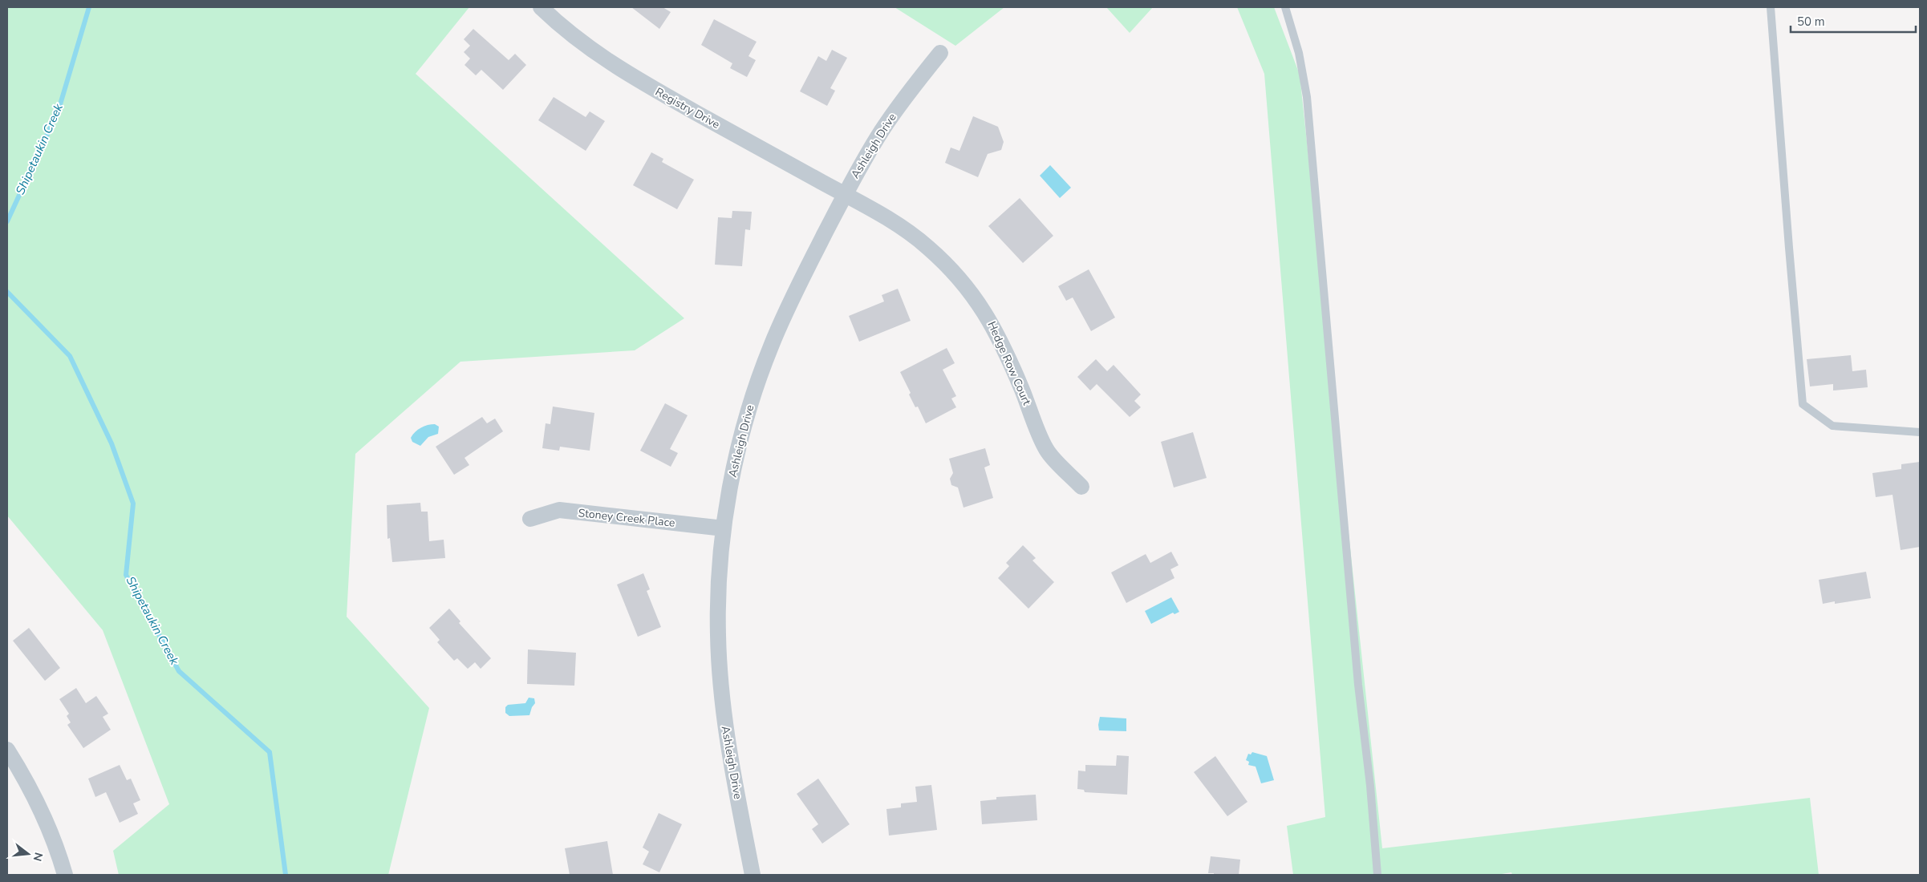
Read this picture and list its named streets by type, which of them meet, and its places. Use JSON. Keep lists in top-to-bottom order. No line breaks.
{"streets":{"street":["Registry Drive","Ashleigh Drive","Hedge Row Court","Stoney Creek Place"]},"crossings":[["Registry Drive","Ashleigh Drive"],["Registry Drive","Hedge Row Court"],["Ashleigh Drive","Hedge Row Court"],["Ashleigh Drive","Stoney Creek Place"]],"water":["Shipetaukin Creek"],"scale_bar":"50 m","north":"right"}
